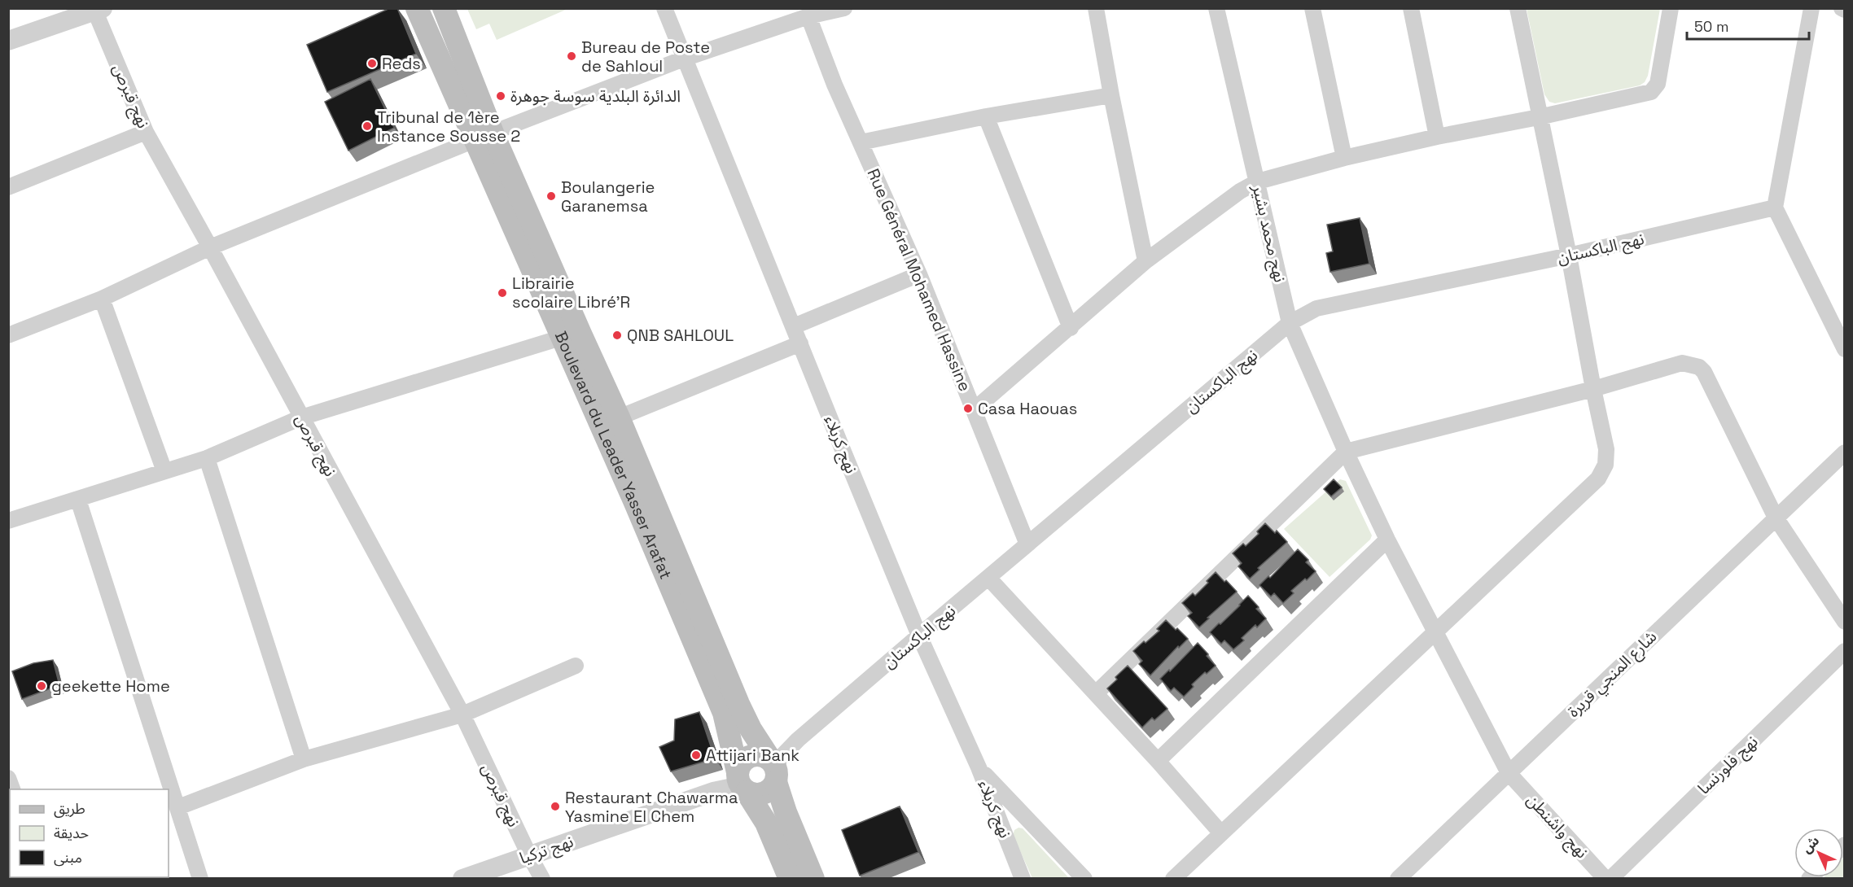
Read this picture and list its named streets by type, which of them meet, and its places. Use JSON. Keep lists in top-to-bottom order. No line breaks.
{"streets":{"main road":["Boulevard du Leader Yasser Arafat"],"street":["نهج قبرص","نهج محمد بشير","نهج الباكستان","Rue Général Mohamed Hassine","نهج كربلاء","شارع المنجي قريرة","نهج فلورنسا","نهج واشنطن","نهج تركيا"]},"crossings":[["نهج قبرص","نهج تركيا"],["نهج محمد بشير","نهج الباكستان"],["نهج محمد بشير","نهج واشنطن"],["نهج الباكستان","Rue Général Mohamed Hassine"],["نهج الباكستان","نهج كربلاء"],["نهج الباكستان","Boulevard du Leader Yasser Arafat"],["نهج الباكستان","نهج تركيا"],["Boulevard du Leader Yasser Arafat","نهج تركيا"],["شارع المنجي قريرة","نهج واشنطن"]],"places":["Bureau de Poste de Sahloul","Reds","الدائرة البلدية سوسة جوهرة","Tribunal de 1ère Instance Sousse 2","Boulangerie Garanemsa","Librairie scolaire Libré'R","QNB SAHLOUL","Casa Haouas","geekette Home","Attijari Bank","Restaurant Chawarma Yasmine El Chem"],"legend":["طريق","حديقة","مبنى"],"scale_bar":"50 m","north":"top left"}
